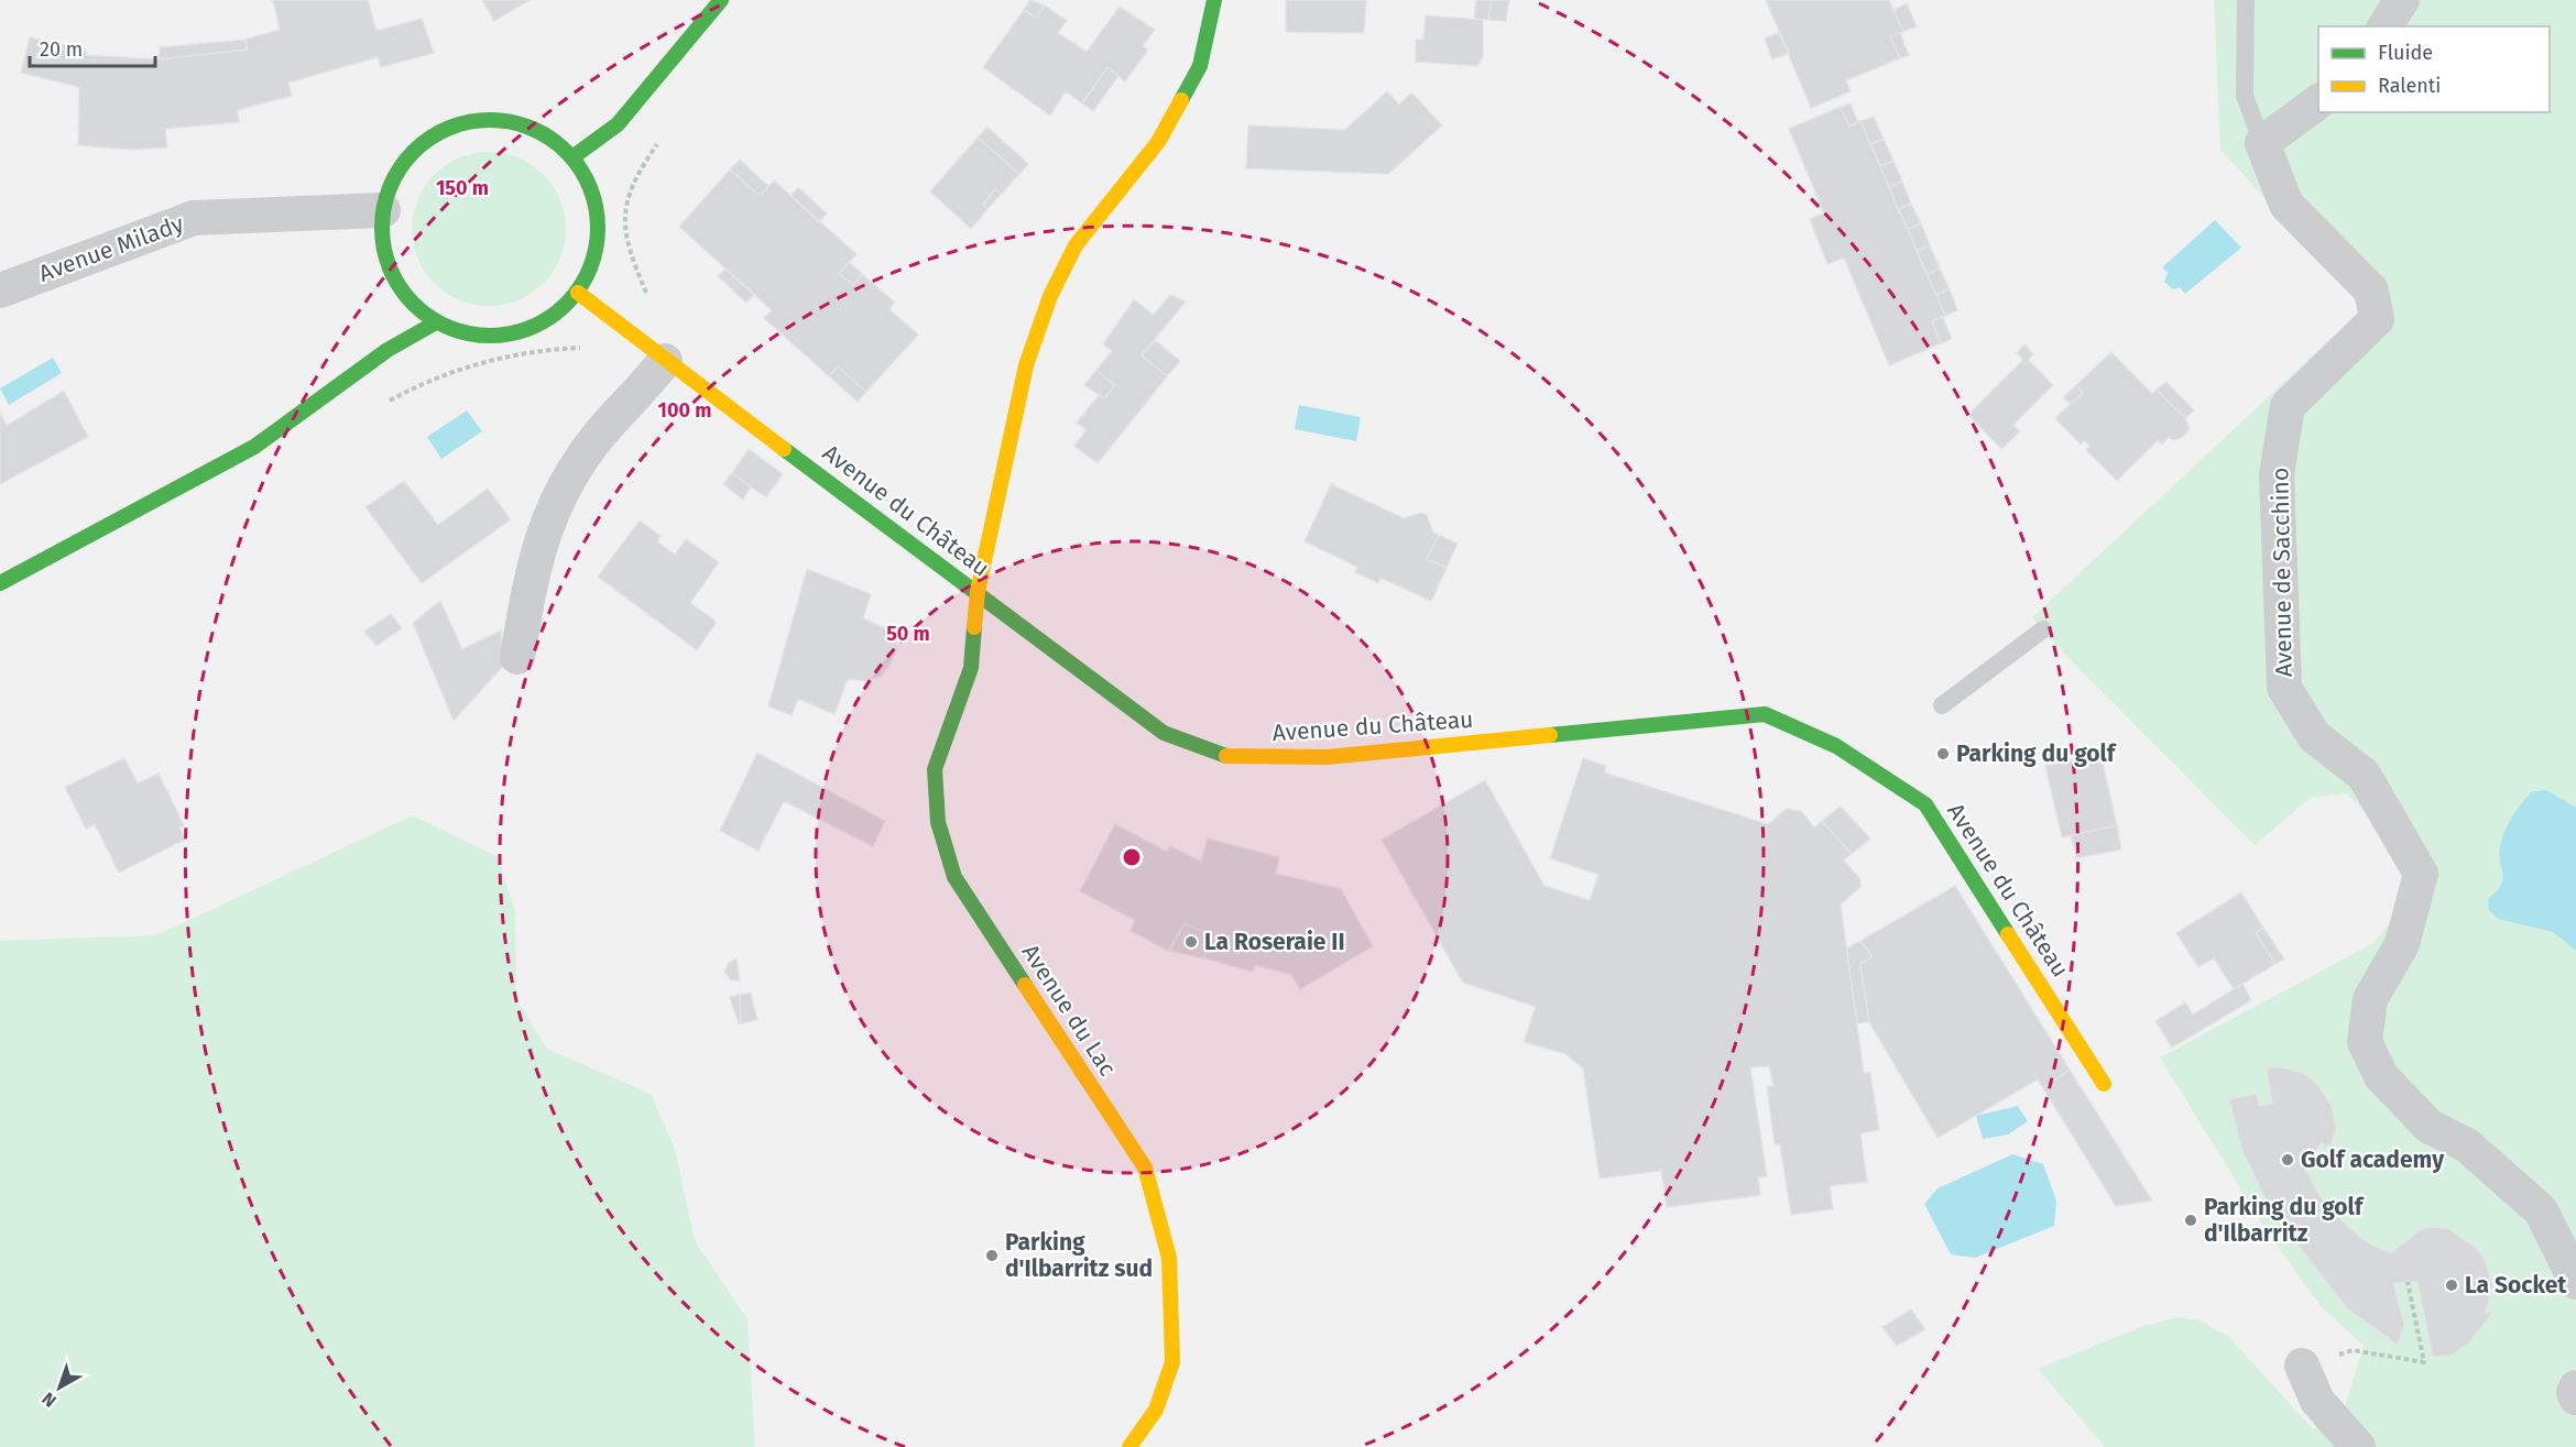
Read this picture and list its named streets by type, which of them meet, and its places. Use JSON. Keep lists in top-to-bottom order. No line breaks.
{"streets":{"street":["Avenue Milady","Avenue du Château","Avenue de Sacchino","Avenue du Lac"]},"crossings":[["Avenue Milady","Avenue du Château"],["Avenue du Château","Avenue du Lac"]],"places":["Parking du golf","La Roseraie II","Golf academy","Parking du golf d'Ilbarritz","Parking d'Ilbarritz sud","La Socket"],"legend":["Fluide","Ralenti"],"scale_bar":"20 m","north":"bottom left","rings":["150 m","100 m","50 m"]}
